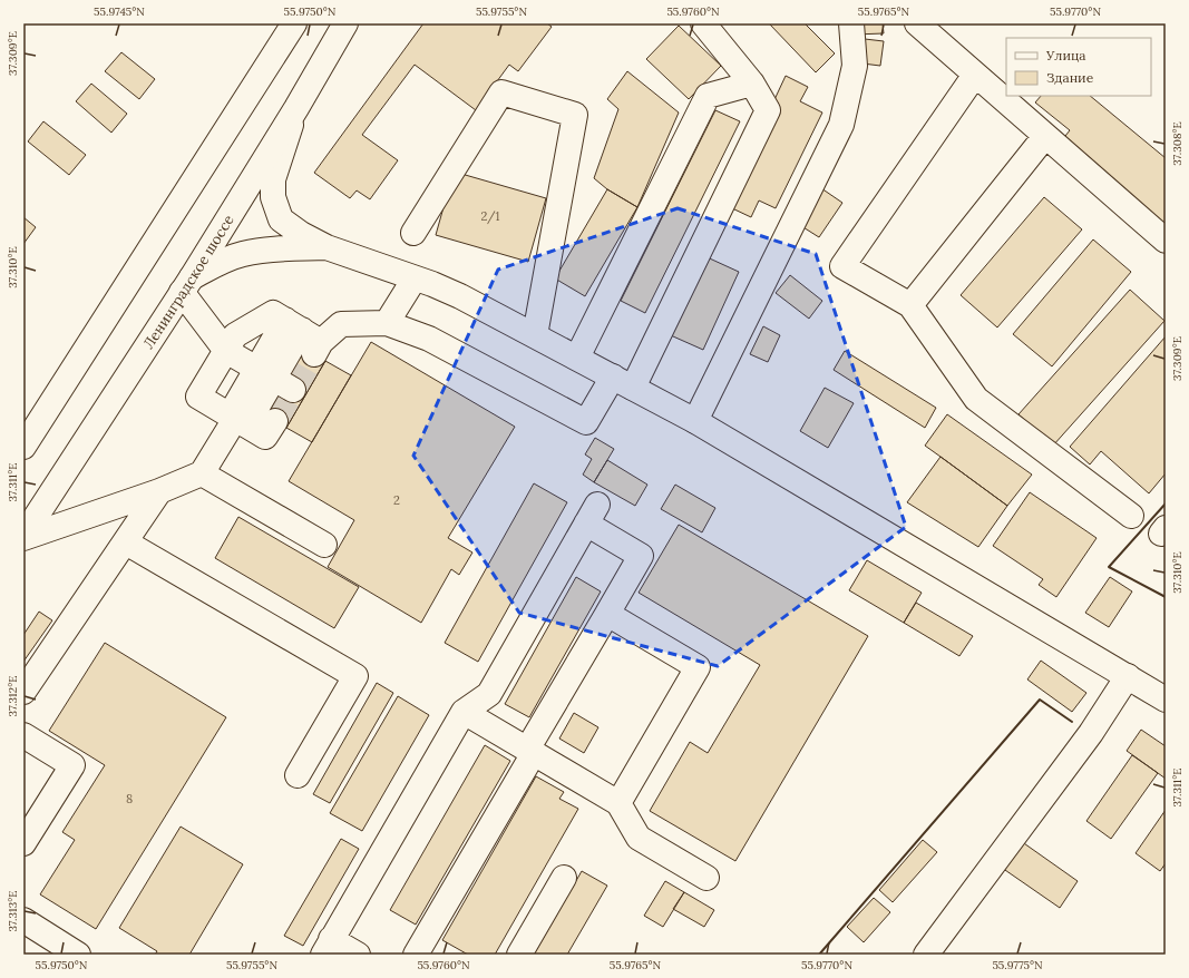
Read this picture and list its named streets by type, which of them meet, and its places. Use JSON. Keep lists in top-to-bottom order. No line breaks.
{"streets":{"main road":["Ленинградское шоссе"]},"house_numbers":["2/1","2","8"],"legend":["Улица","Здание"],"coordinates":["55.9745°N","55.9750°N","55.9755°N","55.9760°N","55.9765°N","55.9770°N","37.309°E","37.308°E","37.310°E","37.311°E","37.312°E","37.313°E","55.9775°N"]}
